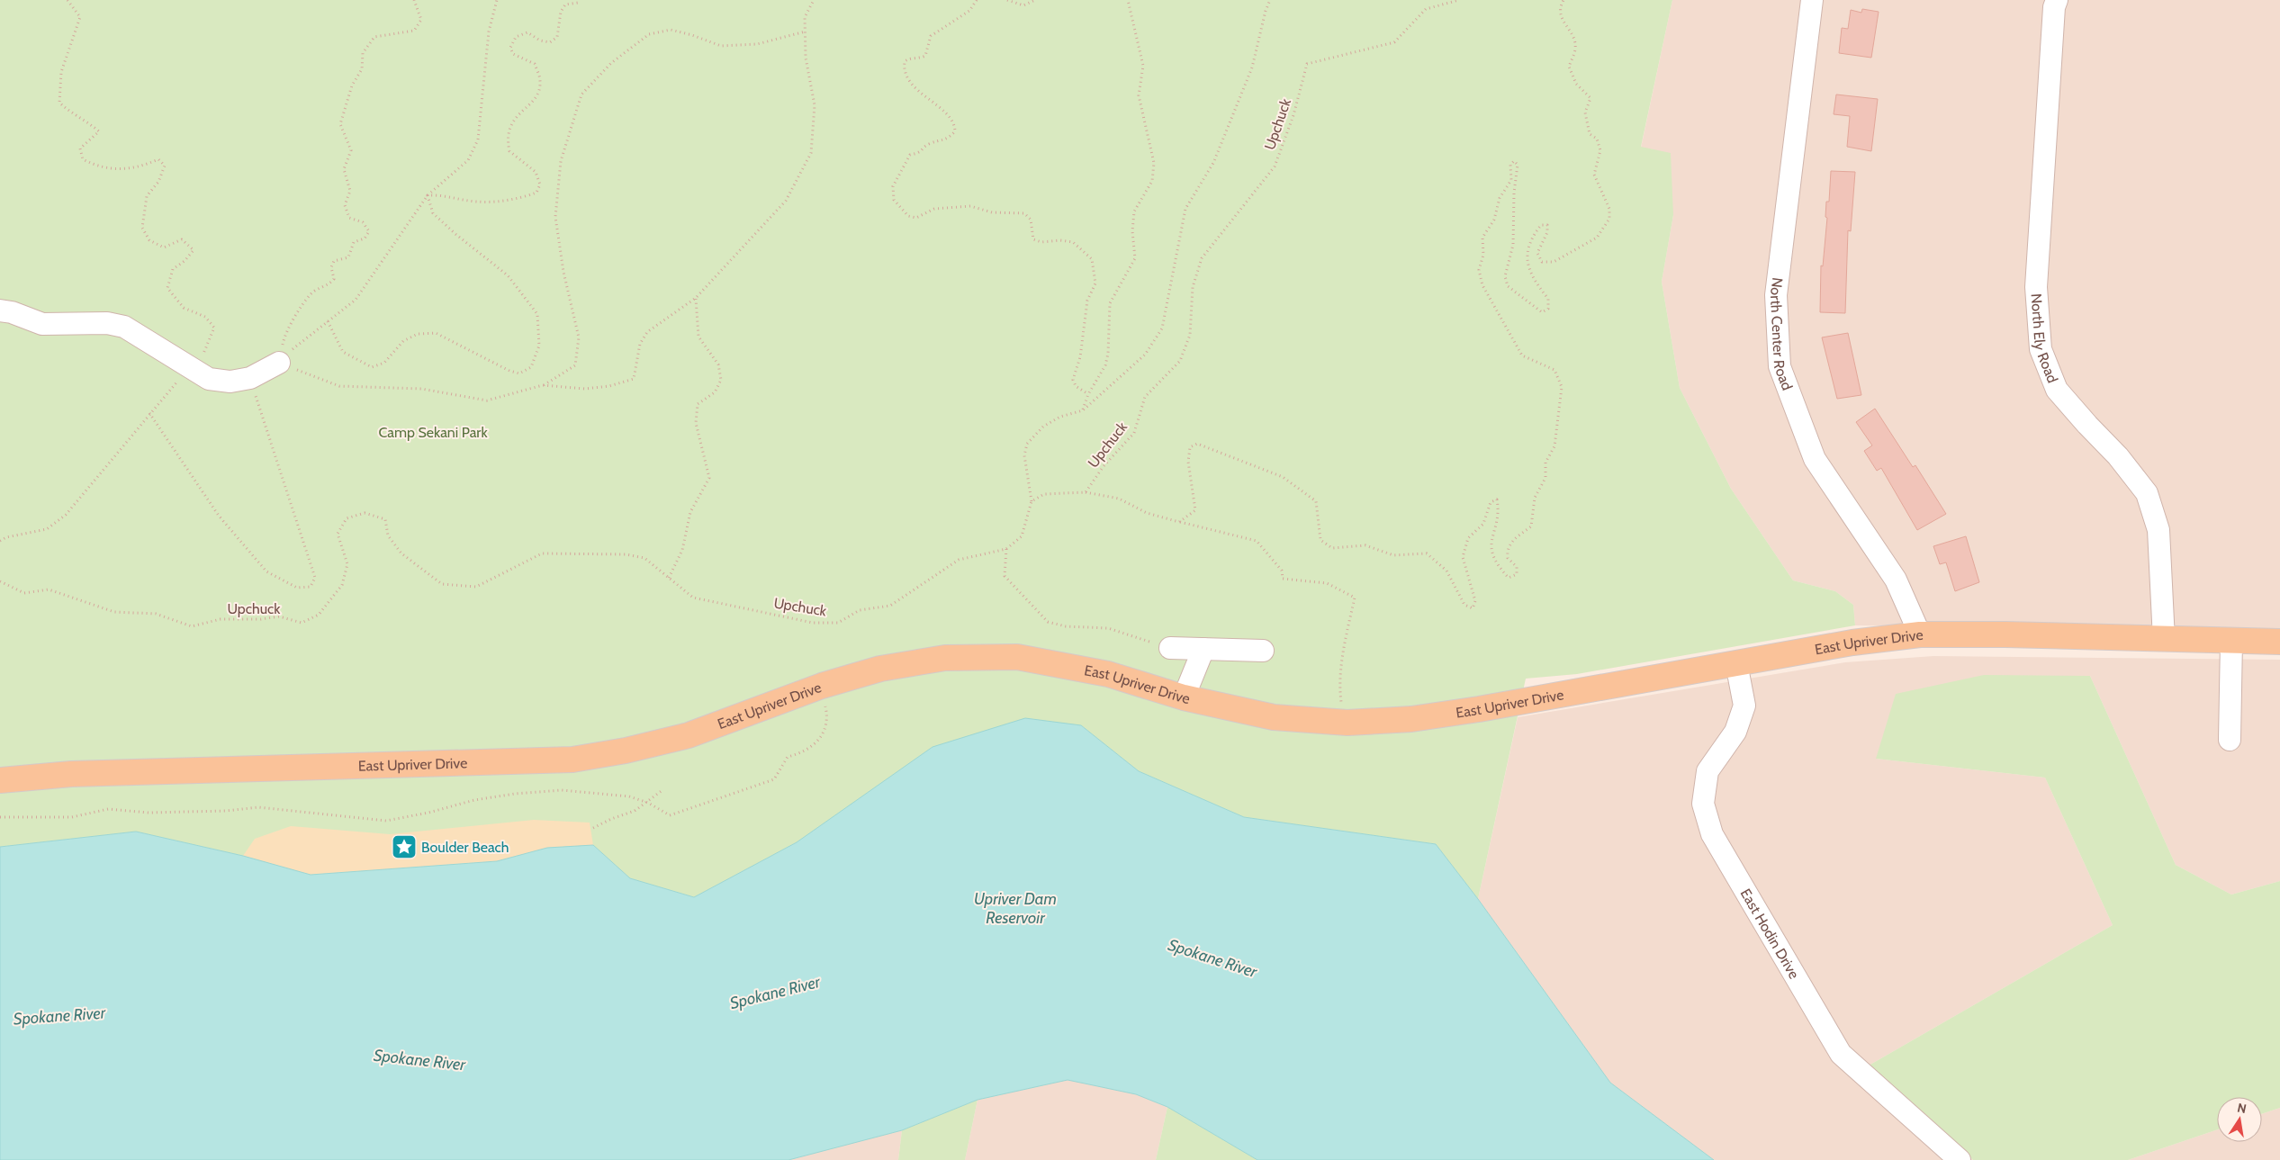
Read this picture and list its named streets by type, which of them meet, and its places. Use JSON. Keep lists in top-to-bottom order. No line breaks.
{"streets":{"main road":["East Upriver Drive"],"street":["North Center Road","North Ely Road","East Hodin Drive"],"path":["Upchuck"]},"crossings":[["North Center Road","East Upriver Drive"],["North Ely Road","East Upriver Drive"],["East Upriver Drive","East Hodin Drive"]],"water":["Upriver Dam Reservoir","Spokane River"],"parks":["Camp Sekani Park"],"places":{"place":["Boulder Beach"]},"north":"top"}
